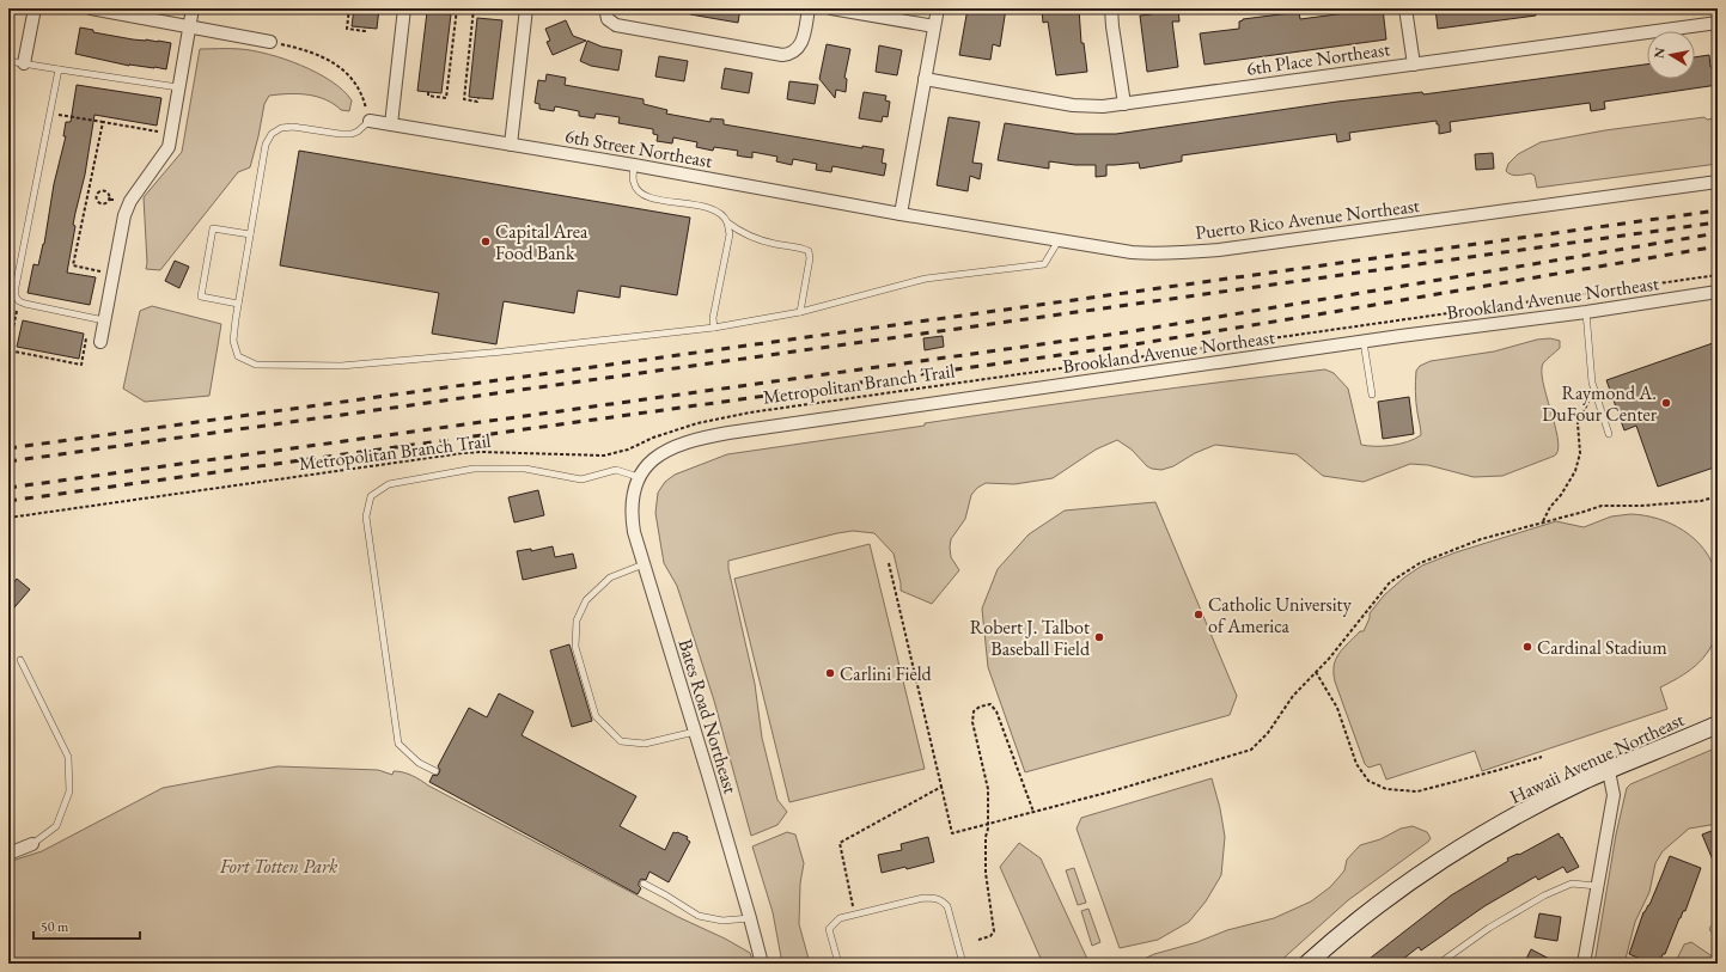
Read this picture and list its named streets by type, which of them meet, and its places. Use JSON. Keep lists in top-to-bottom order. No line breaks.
{"streets":{"street":["6th Place Northeast","6th Street Northeast","Puerto Rico Avenue Northeast","Brookland Avenue Northeast","Bates Road Northeast","Hawaii Avenue Northeast"],"path":["Metropolitan Branch Trail"]},"crossings":[["6th Street Northeast","Puerto Rico Avenue Northeast"],["Brookland Avenue Northeast","Bates Road Northeast"]],"parks":["Fort Totten Park"],"places":["Capital Area Food Bank","Raymond A. DuFour Center","Catholic University of America","Robert J. Talbot Baseball Field","Cardinal Stadium","Carlini Field"],"scale_bar":"50 m","north":"left"}
